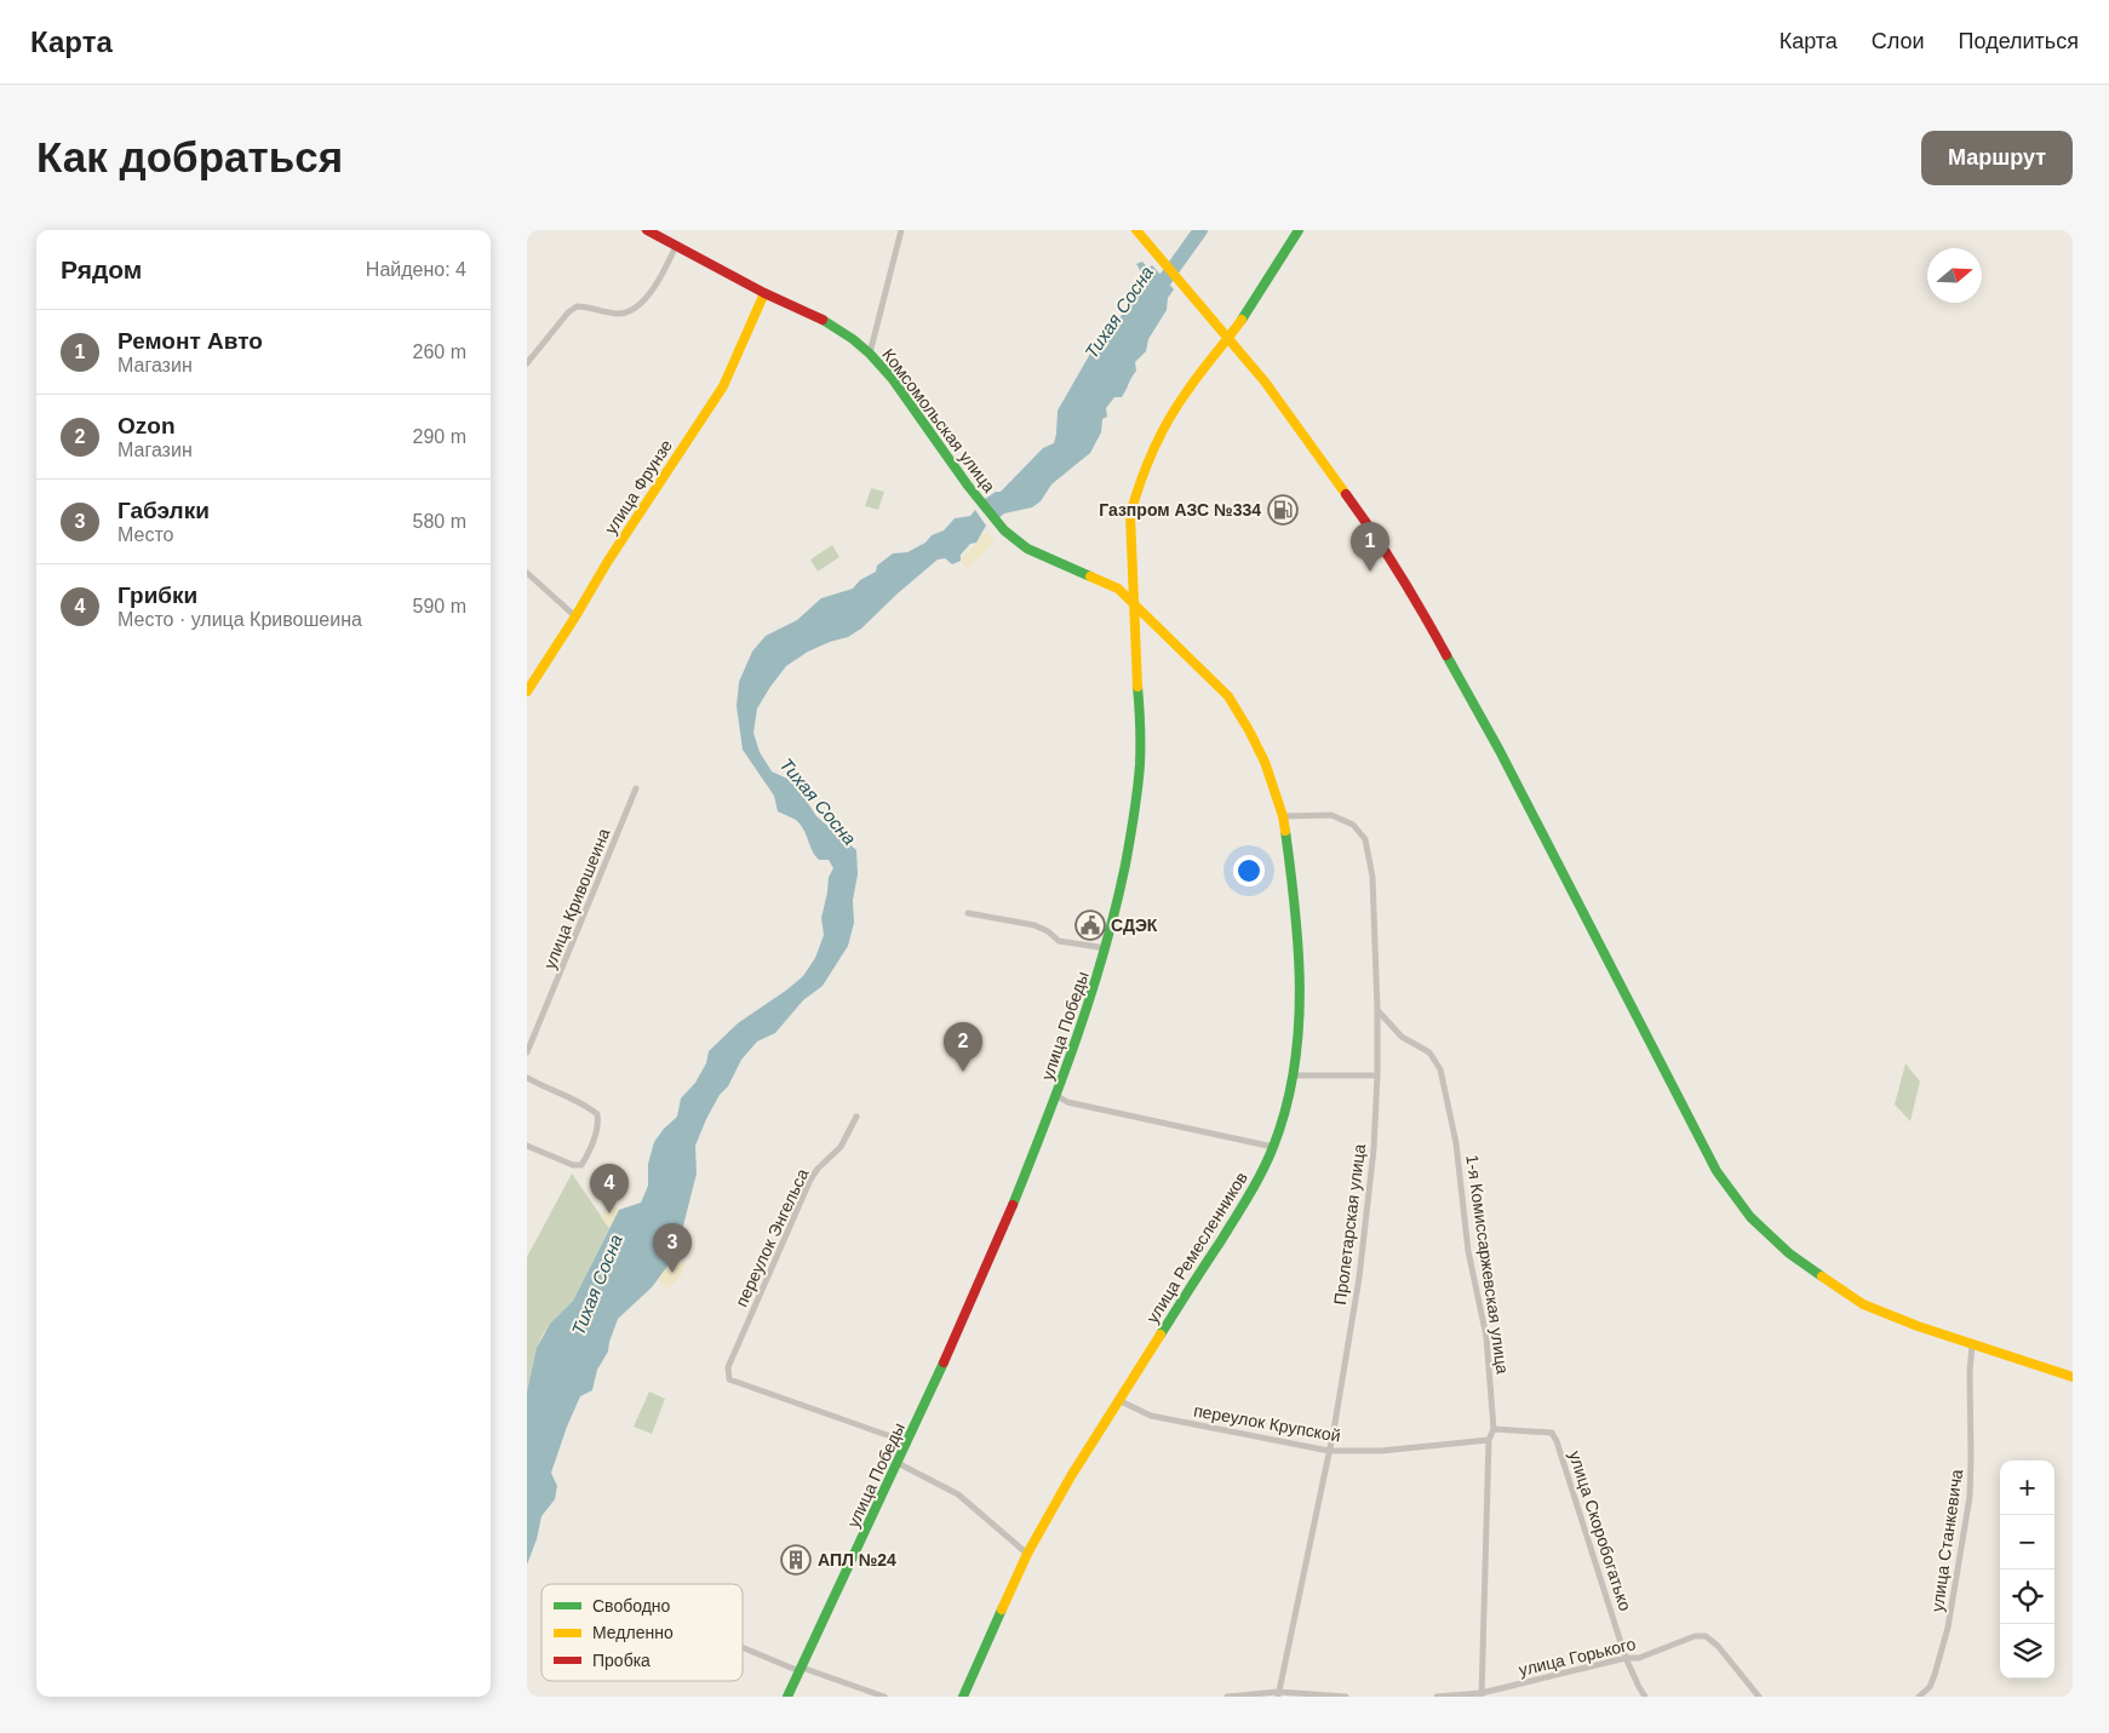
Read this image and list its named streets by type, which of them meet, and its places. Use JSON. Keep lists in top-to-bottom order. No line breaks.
{"streets":{"main road":["Комсомольская улица","улица Фрунзе","улица Победы","улица Ремесленников"],"street":["улица Кривошеина","Пролетарская улица","переулок Энгельса","1-я Комиссаржевская улица","переулок Крупской","улица Скоробогатько","улица Станкевича","улица Горького"]},"crossings":[["Комсомольская улица","улица Фрунзе"],["Комсомольская улица","улица Победы"],["Комсомольская улица","улица Ремесленников"],["улица Победы","переулок Энгельса"],["улица Победы","улица Ремесленников"],["Пролетарская улица","улица Ремесленников"],["Пролетарская улица","1-я Комиссаржевская улица"],["Пролетарская улица","переулок Крупской"],["улица Ремесленников","переулок Крупской"],["1-я Комиссаржевская улица","переулок Крупской"],["1-я Комиссаржевская улица","улица Скоробогатько"],["1-я Комиссаржевская улица","улица Горького"],["улица Скоробогатько","улица Горького"]],"water":["Тихая Сосна"],"places":{"fuel station":["Газпром АЗС №334"],"public building":["СДЭК"],"building":["АПЛ №24"]},"legend":["Свободно","Медленно","Пробка"],"north":"right","page":{"header":"Карта","nav":["Карта","Слои","Поделиться"],"buttons":"Маршрут","title":"Как добраться","heading":["Рядом","Найдено: 4"],"list":[{"mark":"1","name":"Ремонт Авто","note":"Магазин","value":"260 m"},{"mark":"2","name":"Ozon","note":"Магазин","value":"290 m"},{"mark":"3","name":"Габэлки","note":"Место","value":"580 m"},{"mark":"4","name":"Грибки","note":"Место · улица Кривошеина","value":"590 m"}],"pins":["1","2","4","3"],"map_buttons":["+","−"]}}
